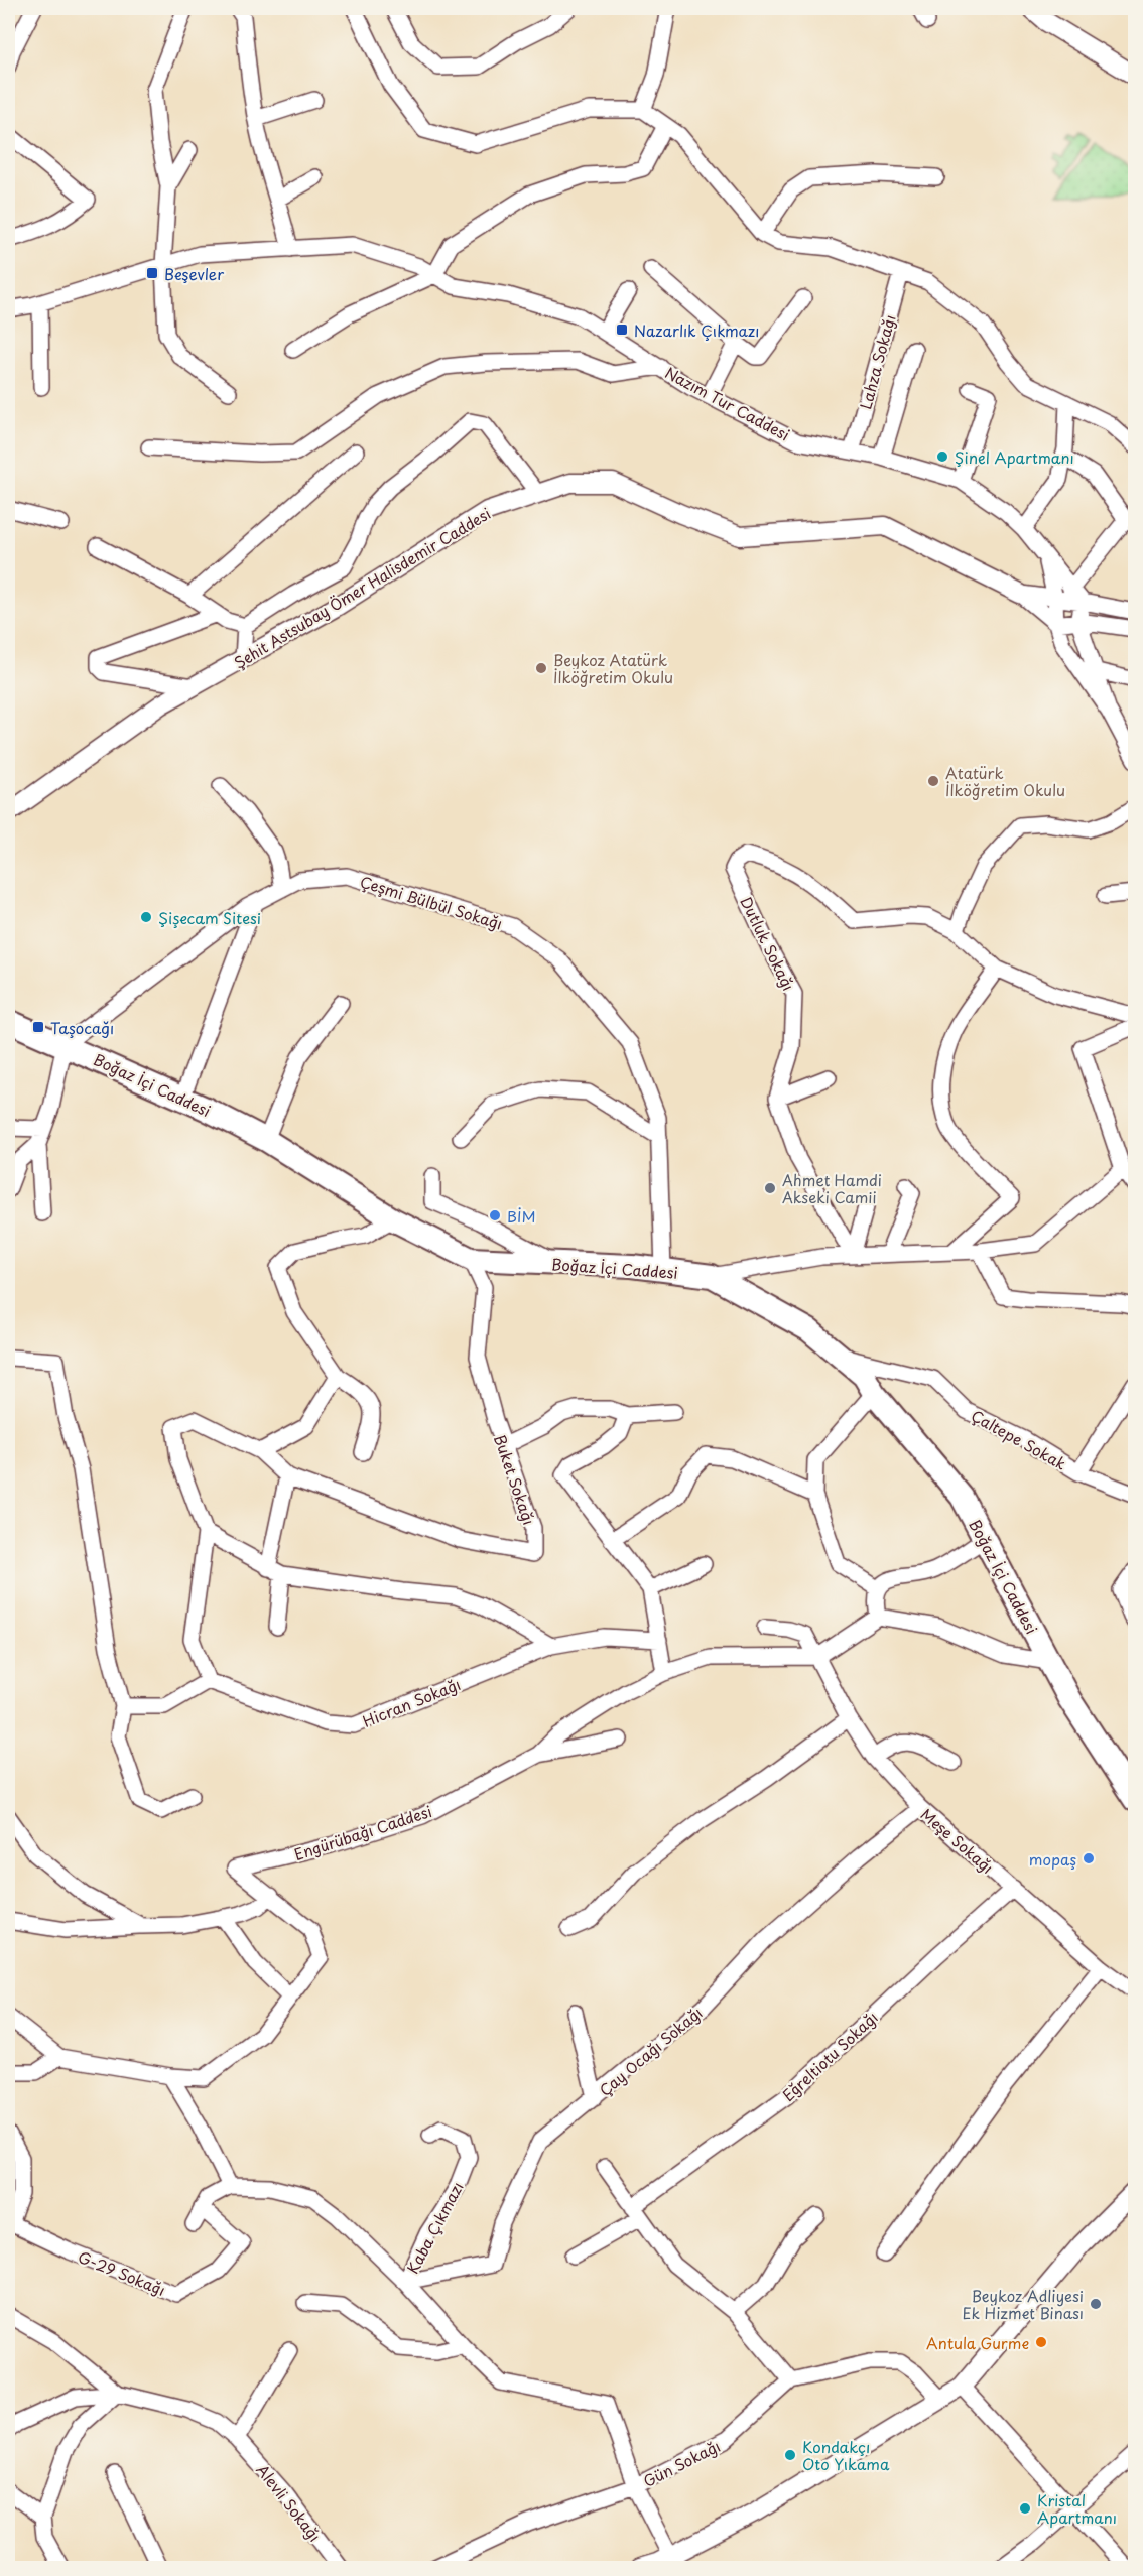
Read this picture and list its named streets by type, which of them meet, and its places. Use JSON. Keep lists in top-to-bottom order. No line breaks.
{"streets":{"main road":["Boğaz İçi Caddesi"],"street":["Lahza Sokağı","Nazım Tur Caddesi","Şehit Astsubay Ömer Halisdemir Caddesi","Çeşmi Bülbül Sokağı","Dutluk Sokağı","Çaltepe Sokak","Buket Sokağı","Hicran Sokağı","Engürübağı Caddesi","Meşe Sokağı","Çay Ocağı Sokağı","Eğreltiotu Sokağı","Kaba Çıkmazı","G-29 Sokağı","Gün Sokağı","Alevli Sokağı"]},"crossings":[["Lahza Sokağı","Nazım Tur Caddesi"],["Çeşmi Bülbül Sokağı","Boğaz İçi Caddesi"],["Boğaz İçi Caddesi","Çaltepe Sokak"],["Boğaz İçi Caddesi","Buket Sokağı"],["Engürübağı Caddesi","Meşe Sokağı"],["Meşe Sokağı","Çay Ocağı Sokağı"],["Meşe Sokağı","Eğreltiotu Sokağı"],["Çay Ocağı Sokağı","Kaba Çıkmazı"]],"places":{"transit":["Beşevler","Nazarlık Çıkmazı","Taşocağı"],"other":["Şinel Apartmanı","Beykoz Atatürk İlköğretim Okulu","Atatürk İlköğretim Okulu","Şişecam Sitesi","Ahmet Hamdi Akseki Camii","BİM","mopaş","Beykoz Adliyesi Ek Hizmet Binası","Antula Gurme","Kondakçı Oto Yıkama","Kristal Apartmanı"]}}
